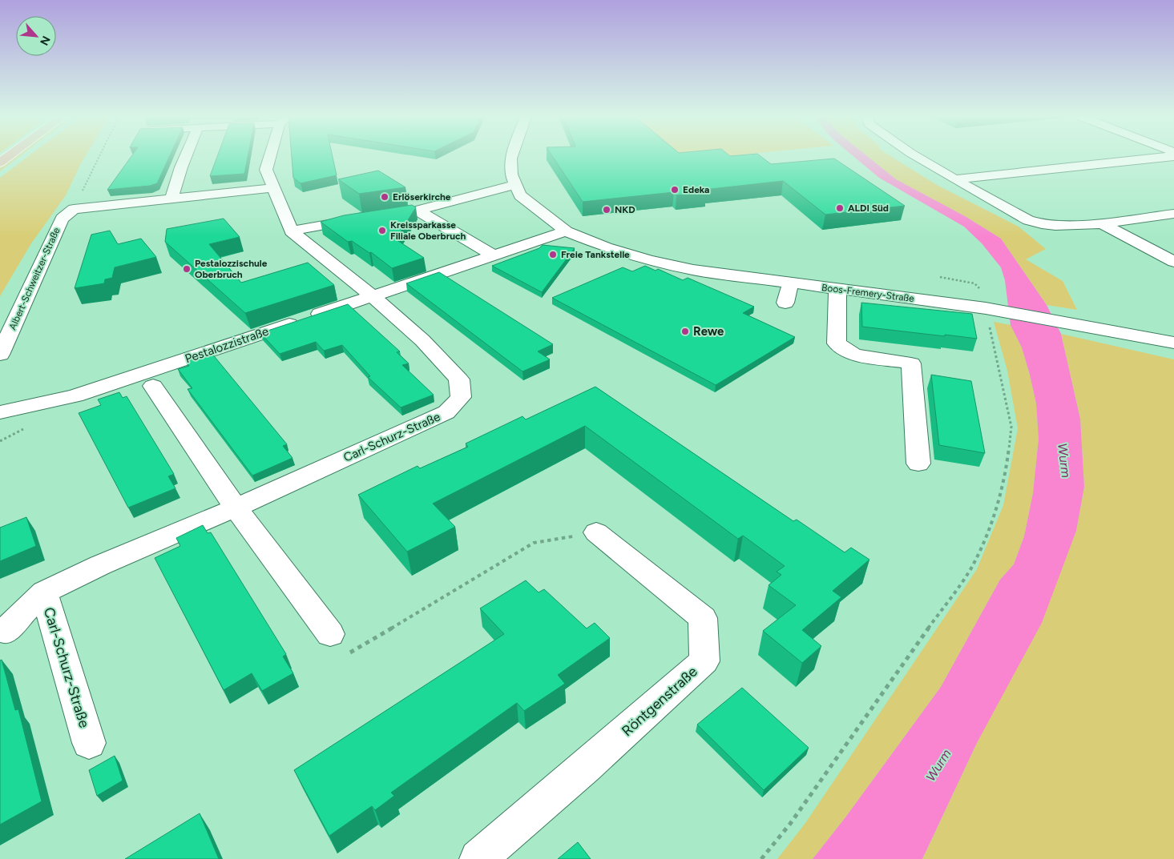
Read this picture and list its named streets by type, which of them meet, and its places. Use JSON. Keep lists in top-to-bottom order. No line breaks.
{"streets":{"street":["Albert-Schweitzer-Straße","Boos-Fremery-Straße","Pestalozzistraße","Carl-Schurz-Straße","Röntgenstraße"]},"crossings":[["Boos-Fremery-Straße","Pestalozzistraße"],["Pestalozzistraße","Carl-Schurz-Straße"]],"water":["Wurm"],"places":["Edeka","Erlöserkirche","ALDI Süd","NKD","Kreissparkasse Filiale Oberbruch","Freie Tankstelle","Pestalozzischule Oberbruch","Rewe"],"north":"bottom right"}
